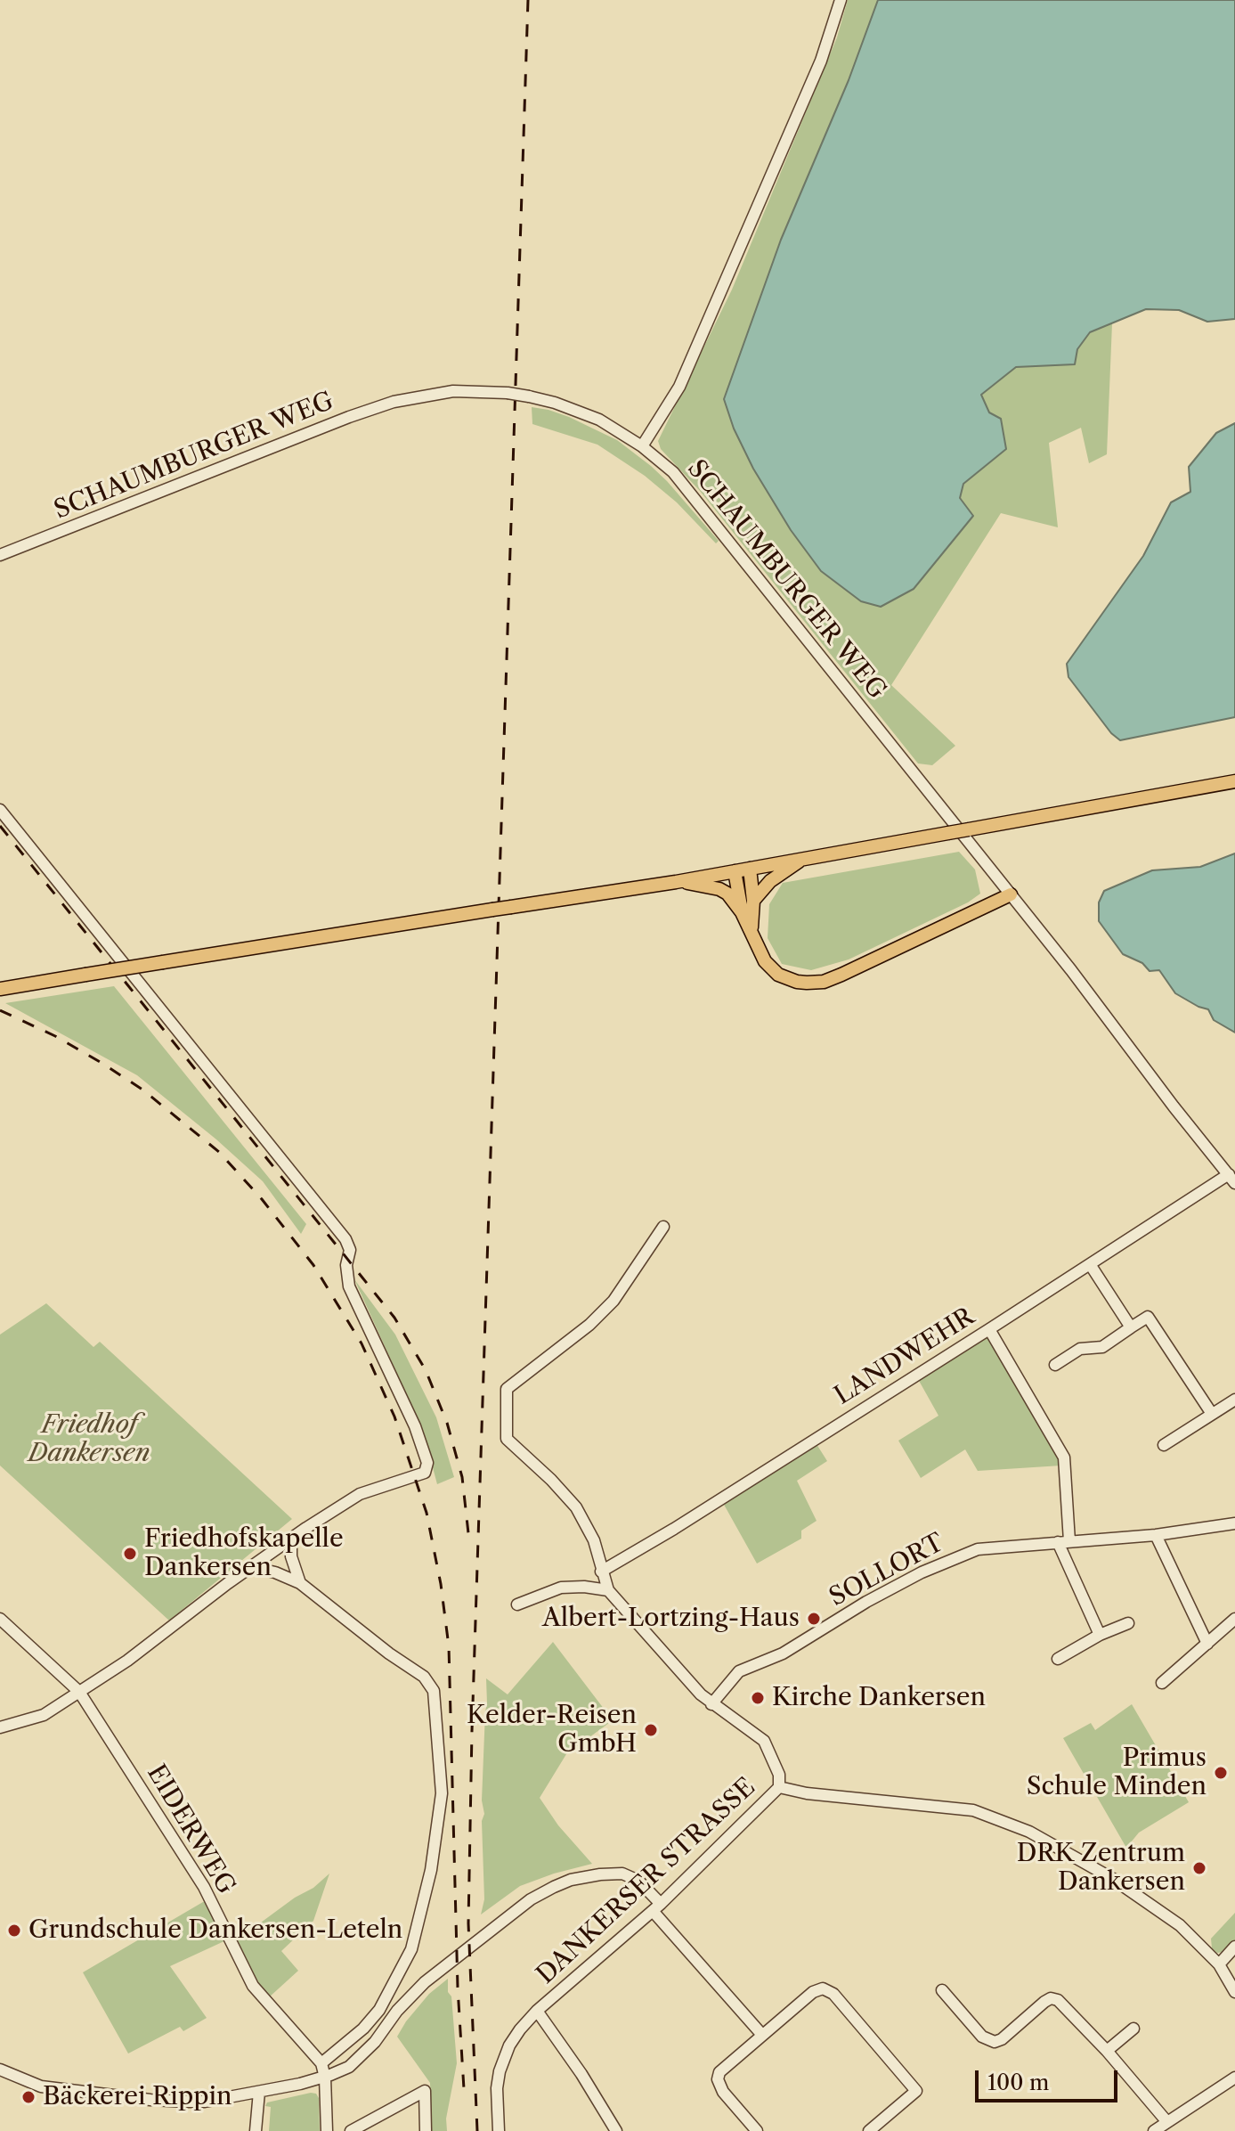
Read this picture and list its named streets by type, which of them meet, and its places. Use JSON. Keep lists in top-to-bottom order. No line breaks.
{"streets":{"street":["SCHAUMBURGER WEG","LANDWEHR","SOLLORT","EIDERWEG","DANKERSER STRASSE"]},"crossings":[["SCHAUMBURGER WEG","LANDWEHR"]],"parks":["Friedhof Dankersen"],"places":["Friedhofskapelle Dankersen","Albert-Lortzing-Haus","Kirche Dankersen","Kelder-Reisen GmbH","Primus Schule Minden","DRK Zentrum Dankersen","Grundschule Dankersen-Leteln","Bäckerei Rippin"],"scale_bar":"100 m"}
